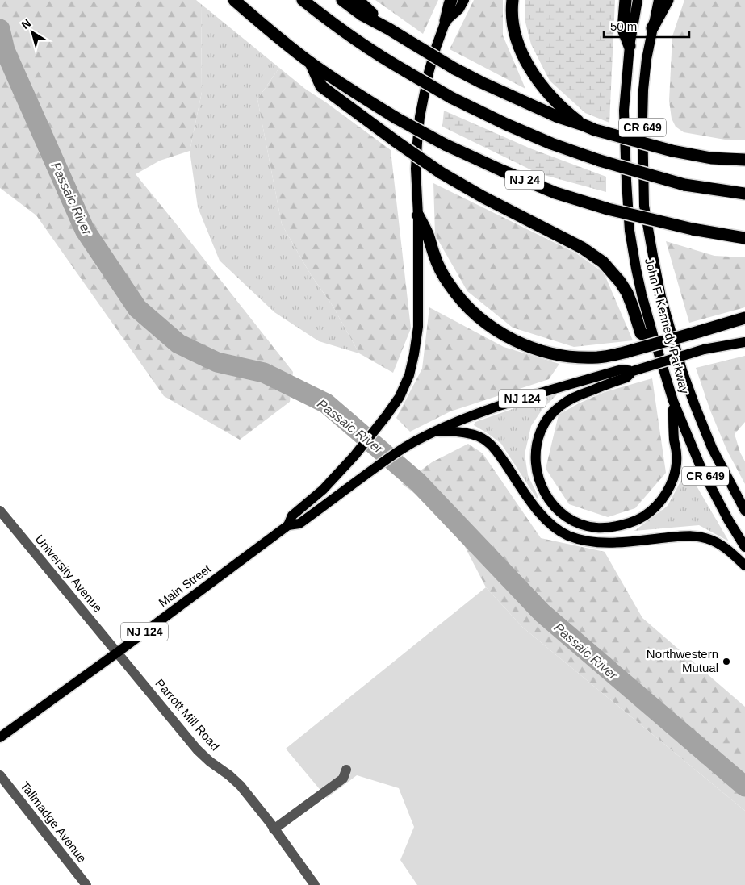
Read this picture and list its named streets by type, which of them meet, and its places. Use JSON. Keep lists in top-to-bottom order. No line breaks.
{"streets":{"highway":["NJ 24","NJ 124"],"main road":["CR 649","John F. Kennedy Parkway","Main Street"],"street":["University Avenue","Parrott Mill Road","Tallmadge Avenue"]},"crossings":[["NJ 124","Main Street"],["University Avenue","Main Street"],["University Avenue","Parrott Mill Road"],["Main Street","Parrott Mill Road"]],"water":["Passaic River"],"places":["Northwestern Mutual"],"scale_bar":"50 m","north":"top left"}
